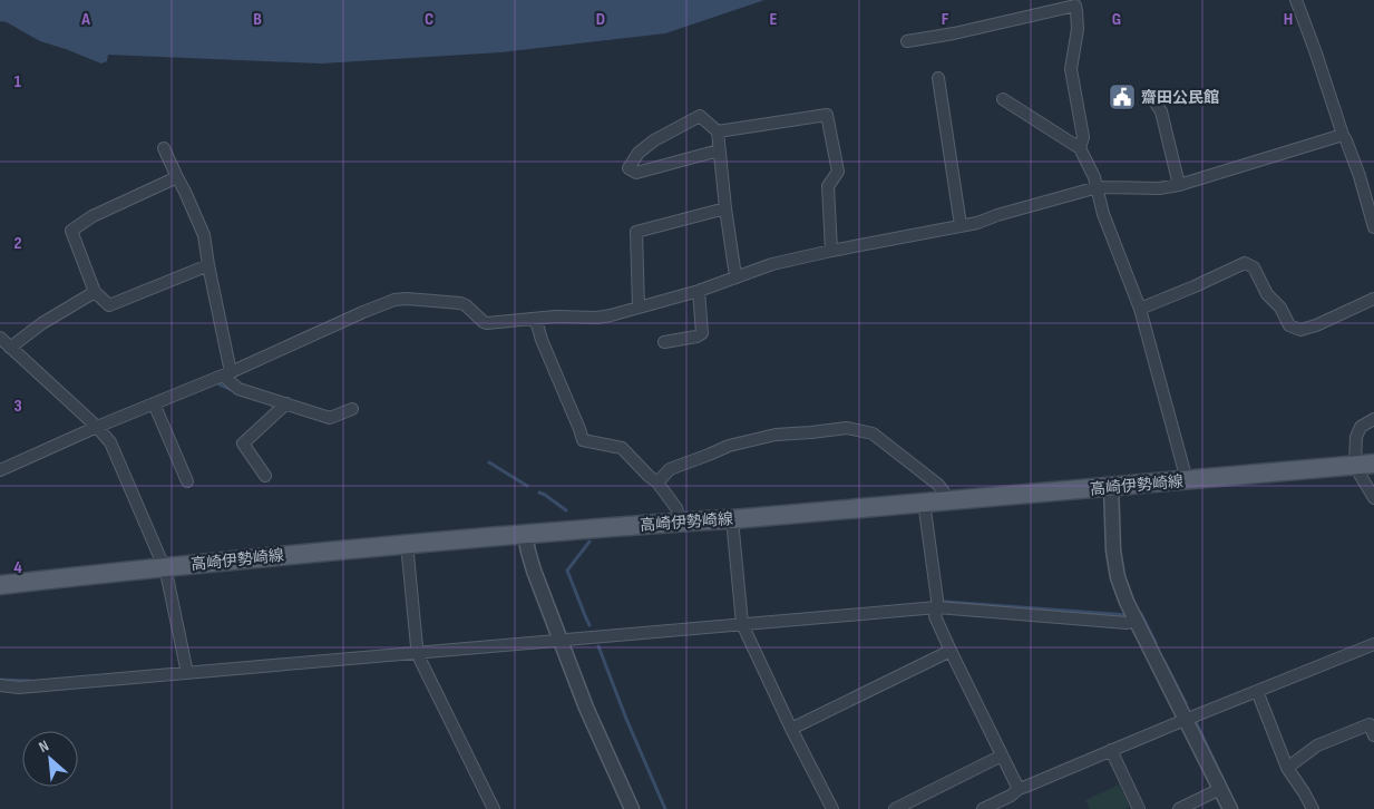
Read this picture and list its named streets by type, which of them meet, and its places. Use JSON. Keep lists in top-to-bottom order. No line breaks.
{"streets":{"main road":["高崎伊勢崎線"]},"places":{"public building":["齋田公民館"]},"north":"top left","grid":{"columns":["A","B","C","D","E","F","G","H"],"rows":["1","2","3","4"]}}
